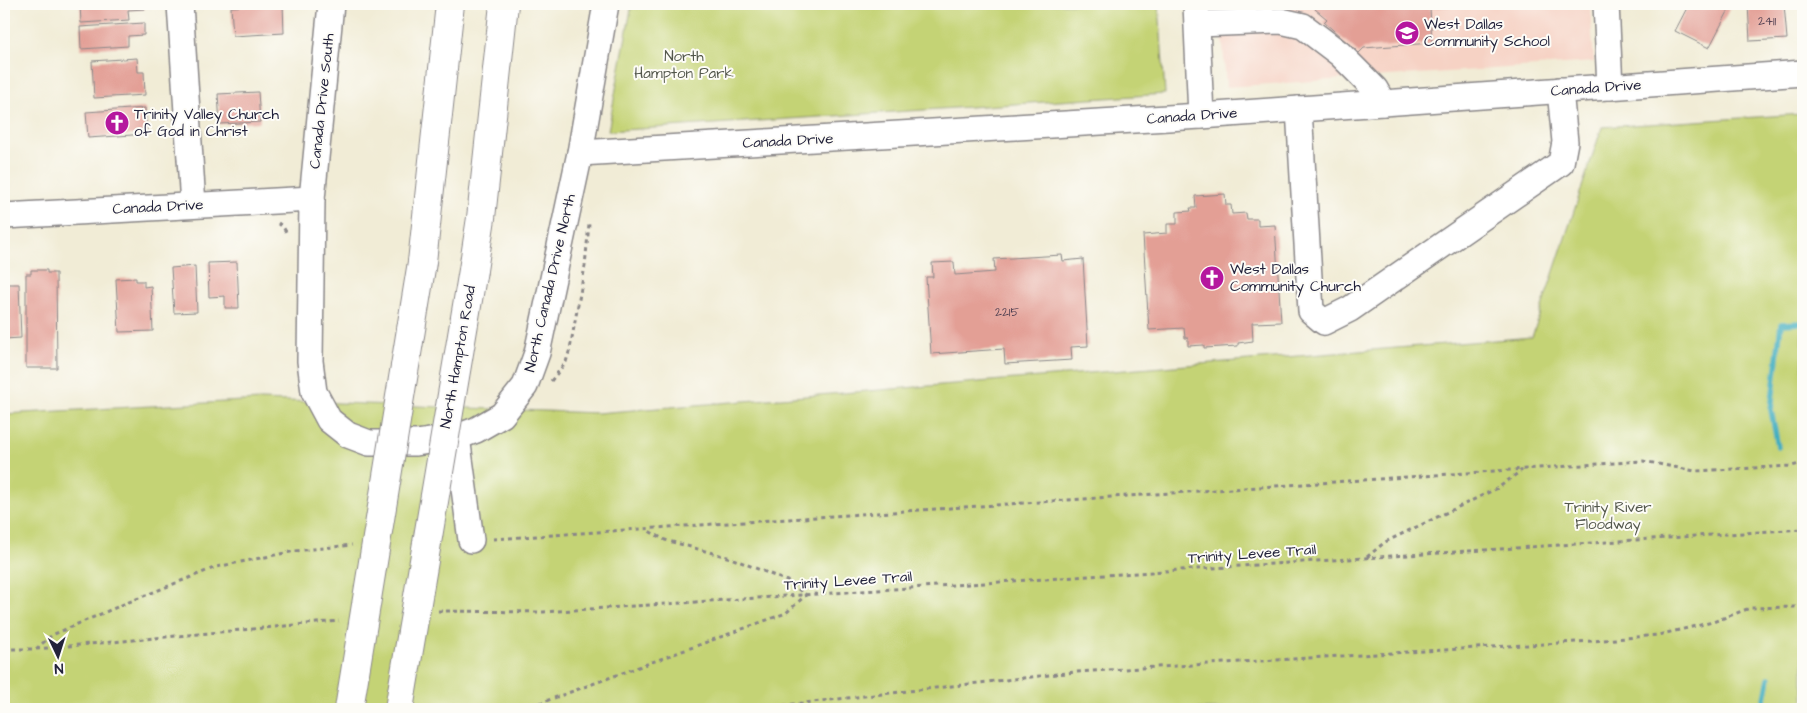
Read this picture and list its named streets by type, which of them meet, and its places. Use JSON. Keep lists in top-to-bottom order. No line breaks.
{"streets":{"main road":["North Hampton Road"],"street":["Canada Drive","Canada Drive South","North Canada Drive North"],"path":["Trinity Levee Trail"]},"crossings":[["Canada Drive","Canada Drive South"],["Canada Drive","North Canada Drive North"],["Canada Drive South","North Canada Drive North"]],"parks":["North Hampton Park","Trinity River Floodway"],"places":{"school or university":["West Dallas Community School"],"church":["Trinity Valley Church of God in Christ","West Dallas Community Church"]},"house_numbers":["2411","2215"],"north":"bottom"}
